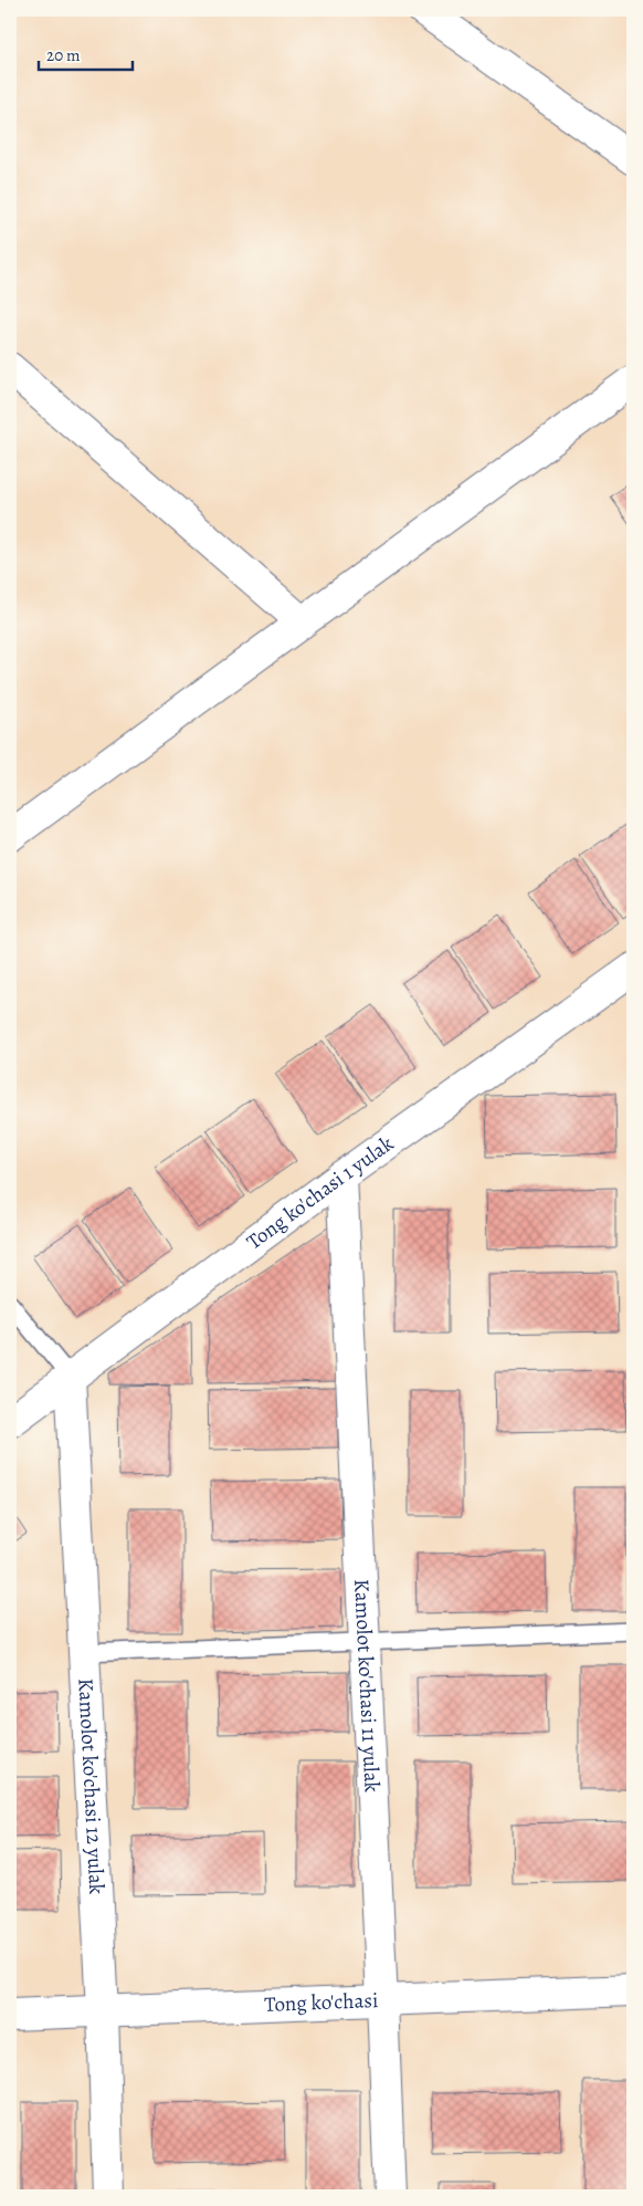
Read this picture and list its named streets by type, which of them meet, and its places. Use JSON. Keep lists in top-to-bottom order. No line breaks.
{"streets":{"street":["Tong ko'chasi 1 yulak","Kamolot ko'chasi 11 yulak","Kamolot ko'chasi 12 yulak","Tong ko'chasi"]},"crossings":[["Tong ko'chasi 1 yulak","Kamolot ko'chasi 11 yulak"],["Tong ko'chasi 1 yulak","Kamolot ko'chasi 12 yulak"],["Kamolot ko'chasi 11 yulak","Tong ko'chasi"],["Kamolot ko'chasi 12 yulak","Tong ko'chasi"]],"scale_bar":"20 m"}
